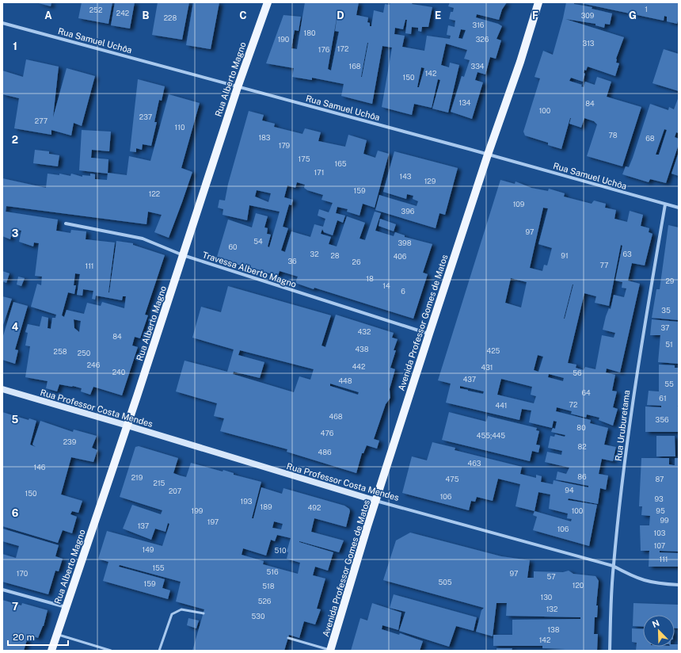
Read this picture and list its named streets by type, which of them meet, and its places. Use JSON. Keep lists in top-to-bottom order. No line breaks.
{"streets":{"main road":["Rua Alberto Magno","Avenida Professor Gomes de Matos"],"street":["Rua Samuel Uchôa","Travessa Alberto Magno","Rua Professor Costa Mendes","Rua Uruburetama"]},"crossings":[["Rua Samuel Uchôa","Rua Alberto Magno"],["Rua Samuel Uchôa","Avenida Professor Gomes de Matos"],["Rua Samuel Uchôa","Rua Uruburetama"],["Rua Alberto Magno","Travessa Alberto Magno"],["Rua Alberto Magno","Rua Professor Costa Mendes"],["Travessa Alberto Magno","Avenida Professor Gomes de Matos"],["Avenida Professor Gomes de Matos","Rua Professor Costa Mendes"],["Rua Professor Costa Mendes","Rua Uruburetama"]],"house_numbers":["1","252","242","309","228","316","180","190","326","313","172","176","168","334","142","150","134","84","100","237","277","110","78","183","68","179","175","165","171","143","129","159","122","109","396","97","54","398","60","32","63","28","91","406","36","26","77","111","18","29","14","6","35","37","432","84","51","438","425","258","250","246","442","431","240","56","437","448","55","64","61","72","441","468","356","80","476","455;445","239","82","486","463","146","86","219","475","87","215","94","207","150","106","93","193","189","492","199","100","95","99","197","137","106","103","107","149","510","111","155","516","170","97","57","505","159","120","518","130","526","132","530","138","142"],"scale_bar":"20 m","north":"top left","grid":{"columns":["A","B","C","D","E","F","G"],"rows":["1","2","3","4","5","6","7"]}}
